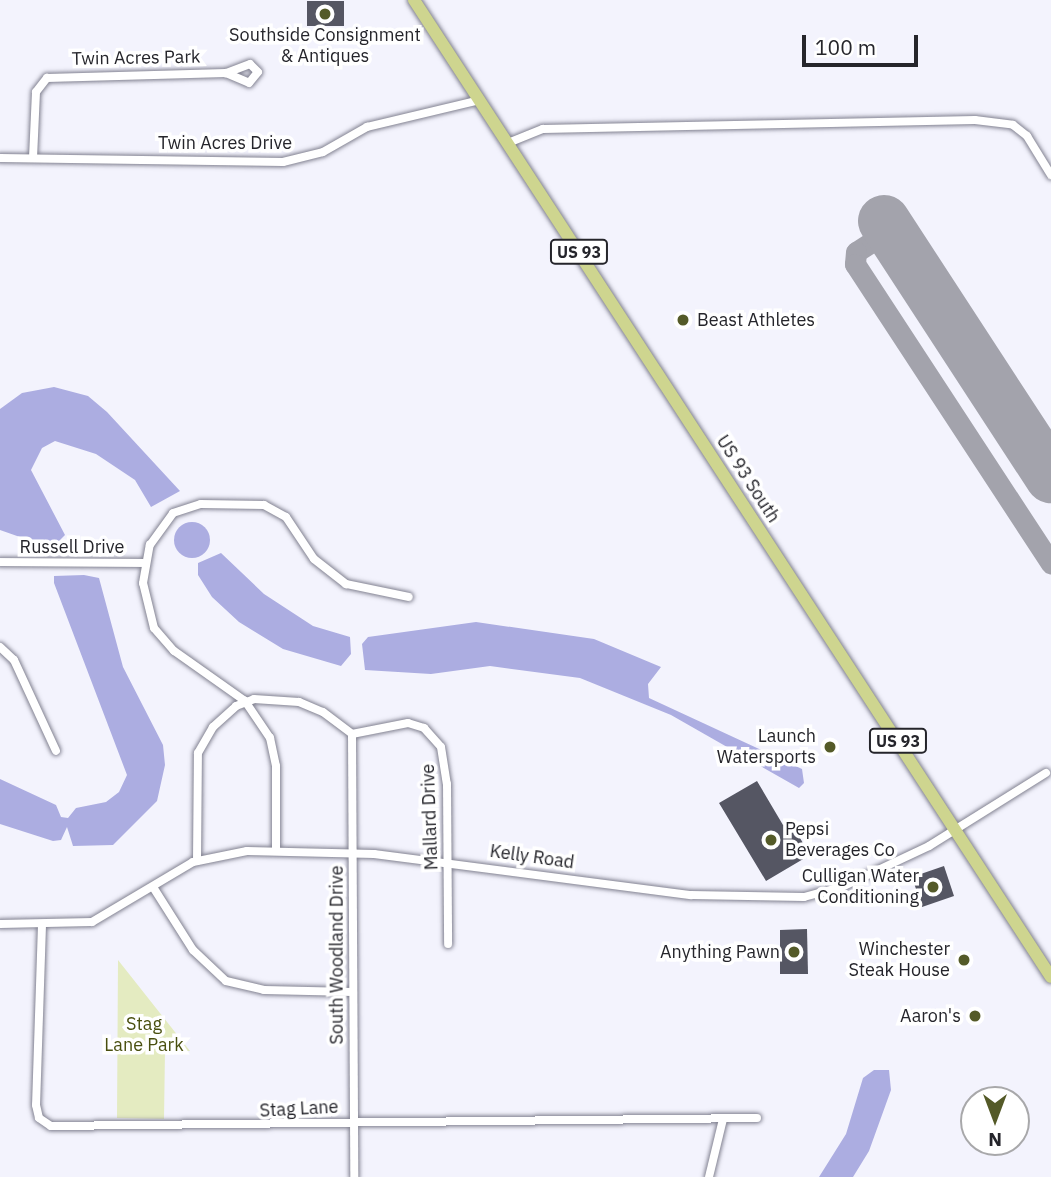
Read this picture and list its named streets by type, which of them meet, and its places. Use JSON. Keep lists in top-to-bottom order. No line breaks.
{"streets":{"main road":["US 93","US 93 South"],"street":["Twin Acres Park","Twin Acres Drive","Russell Drive","Mallard Drive","Kelly Road","South Woodland Drive","Stag Lane"]},"crossings":[["Twin Acres Park","Twin Acres Drive"],["Twin Acres Drive","US 93 South"],["US 93 South","Kelly Road"],["Mallard Drive","Kelly Road"],["Mallard Drive","South Woodland Drive"],["Kelly Road","South Woodland Drive"],["Kelly Road","Stag Lane"],["South Woodland Drive","Stag Lane"]],"parks":["Stag Lane Park"],"places":["Southside Consignment & Antiques","Beast Athletes","Launch Watersports","Pepsi Beverages Co","Culligan Water Conditioning","Anything Pawn","Winchester Steak House","Aaron's"],"scale_bar":"100 m","north":"bottom"}
